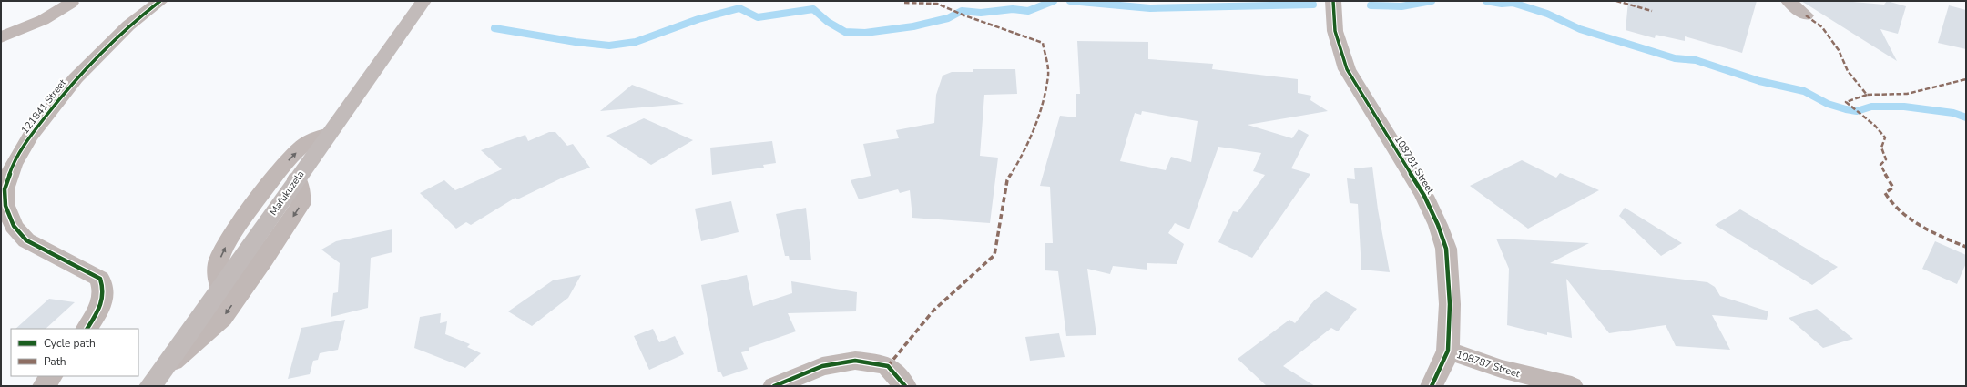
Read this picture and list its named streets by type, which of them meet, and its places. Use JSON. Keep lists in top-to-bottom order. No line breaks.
{"streets":{"main road":["Mafukuzela"],"street":["121841 Street","108781 Street","108787 Street"]},"crossings":[["108781 Street","108787 Street"]],"legend":["Cycle path","Path"]}
